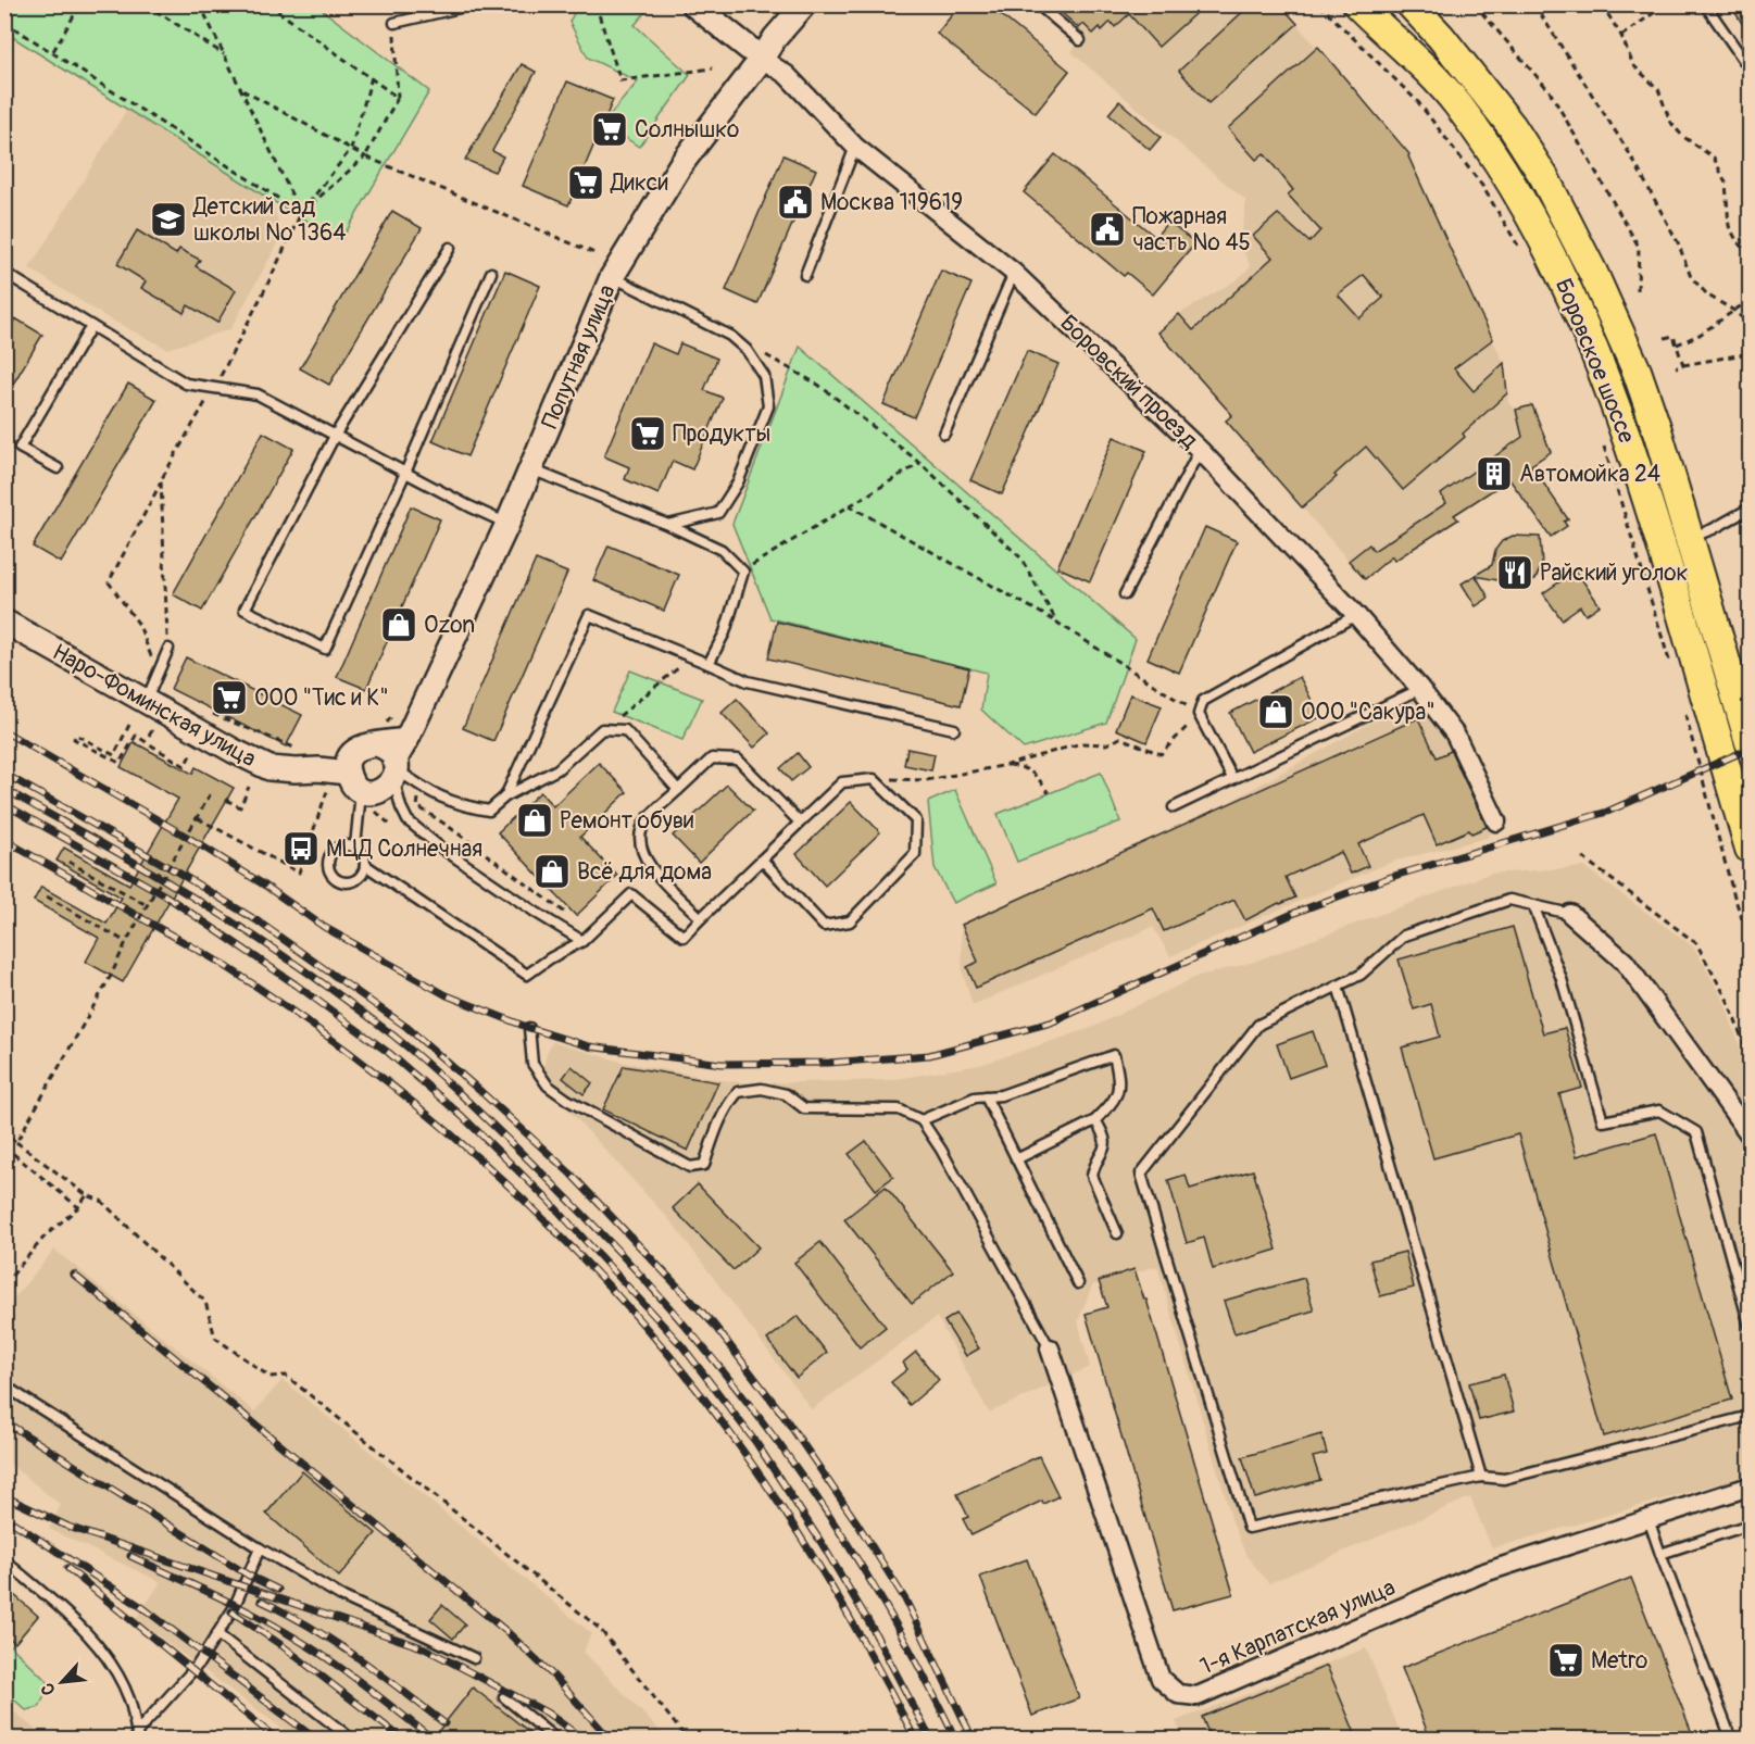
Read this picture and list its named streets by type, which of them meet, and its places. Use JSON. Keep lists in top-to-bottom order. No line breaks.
{"streets":{"main road":["Боровское шоссе"],"street":["Попутная улица","Боровский проезд","Наро-Фоминская улица","1-я Карпатская улица"]},"crossings":[["Попутная улица","Боровский проезд"],["Попутная улица","Наро-Фоминская улица"]],"places":{"supermarket":["Солнышко","Дикси","Продукты","ООО \"Тис и К\"","Metro"],"public building":["Москва 119619","Пожарная часть № 45"],"school or university":["Детский сад школы № 1364"],"building":["Автомойка 24"],"restaurant":["Райский уголок"],"shop":["Ozon","ООО \"Сакура\"","Ремонт обуви","Всё для дома"],"bus stop":["МЦД Солнечная"]},"north":"bottom left"}
